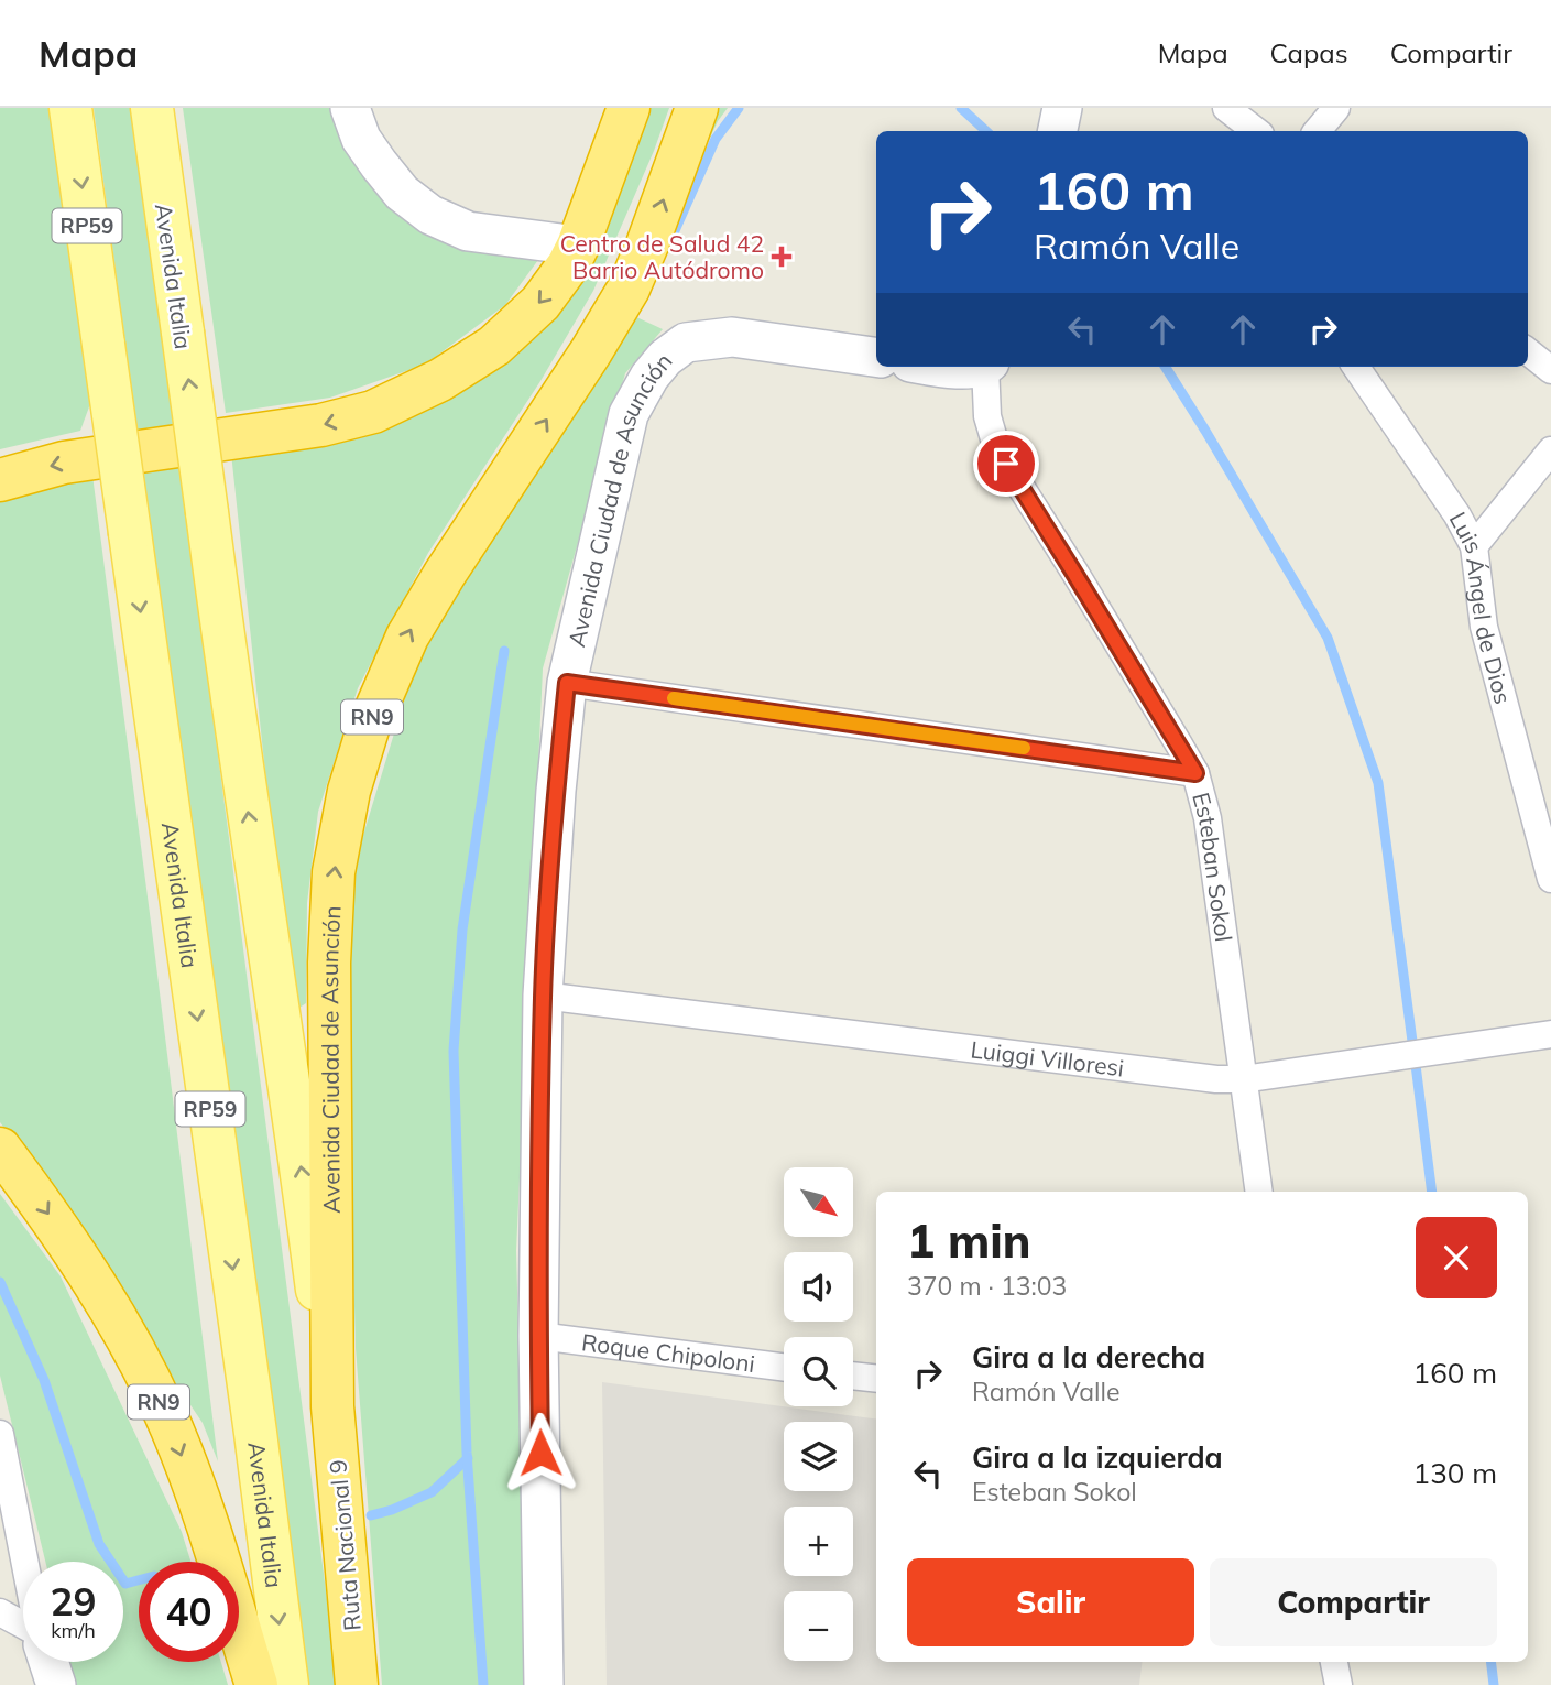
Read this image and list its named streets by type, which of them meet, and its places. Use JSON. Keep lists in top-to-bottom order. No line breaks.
{"streets":{"highway":["Avenida Ciudad de Asunción","RN9","Ruta Nacional 9"],"main road":["RP59","Avenida Italia"],"street":["Luis Ángel de Dios","Esteban Sokol","Luiggi Villoresi","Roque Chipoloni"]},"crossings":[["Avenida Italia","Avenida Ciudad de Asunción"],["Avenida Italia","Ruta Nacional 9"],["Avenida Ciudad de Asunción","Luiggi Villoresi"],["Avenida Ciudad de Asunción","Roque Chipoloni"],["Avenida Ciudad de Asunción","Ruta Nacional 9"],["Esteban Sokol","Luiggi Villoresi"]],"one_way":["Avenida Ciudad de Asunción"],"places":{"health":["Centro de Salud 42 Barrio Autódromo"]},"north":"bottom right","page":{"header":"Mapa","nav":["Mapa","Capas","Compartir"],"turn":["160 m","Ramón Valle"],"map_buttons":["+","−"],"heading":["1 min","370 m · 13:03"],"list":[{"name":"Gira a la derecha","note":"Ramón Valle","value":"160 m"},{"name":"Gira a la izquierda","note":"Esteban Sokol","value":"130 m"}],"buttons":["Salir","Compartir"],"speed":"29 km/h","limit":"40"}}
